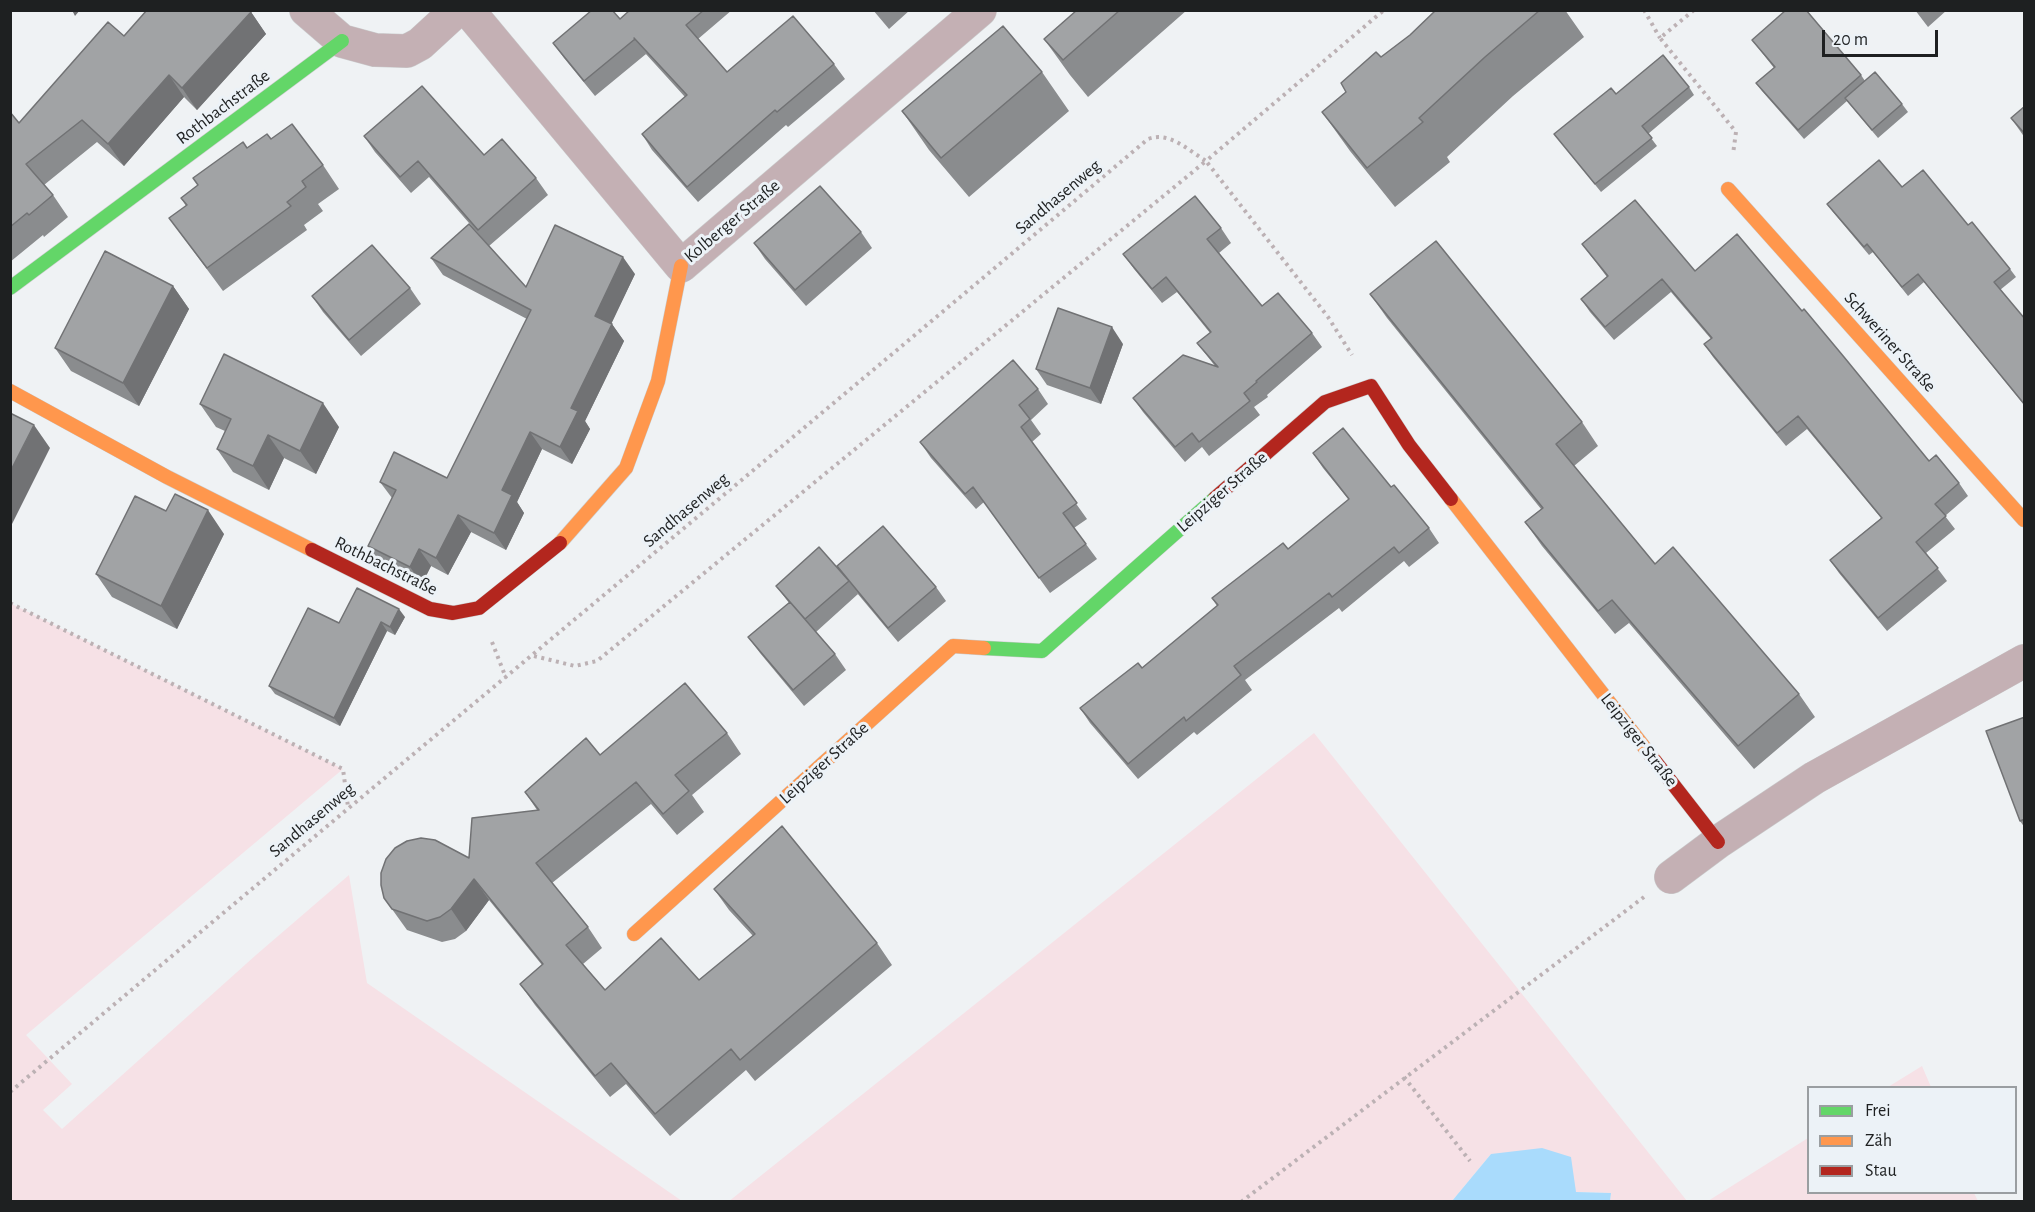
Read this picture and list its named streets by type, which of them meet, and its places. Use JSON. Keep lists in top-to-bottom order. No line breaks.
{"streets":{"street":["Rothbachstraße","Kolberger Straße","Schweriner Straße","Leipziger Straße"],"path":["Sandhasenweg"]},"crossings":[["Rothbachstraße","Kolberger Straße"]],"legend":["Frei","Zäh","Stau"],"scale_bar":"20 m"}
